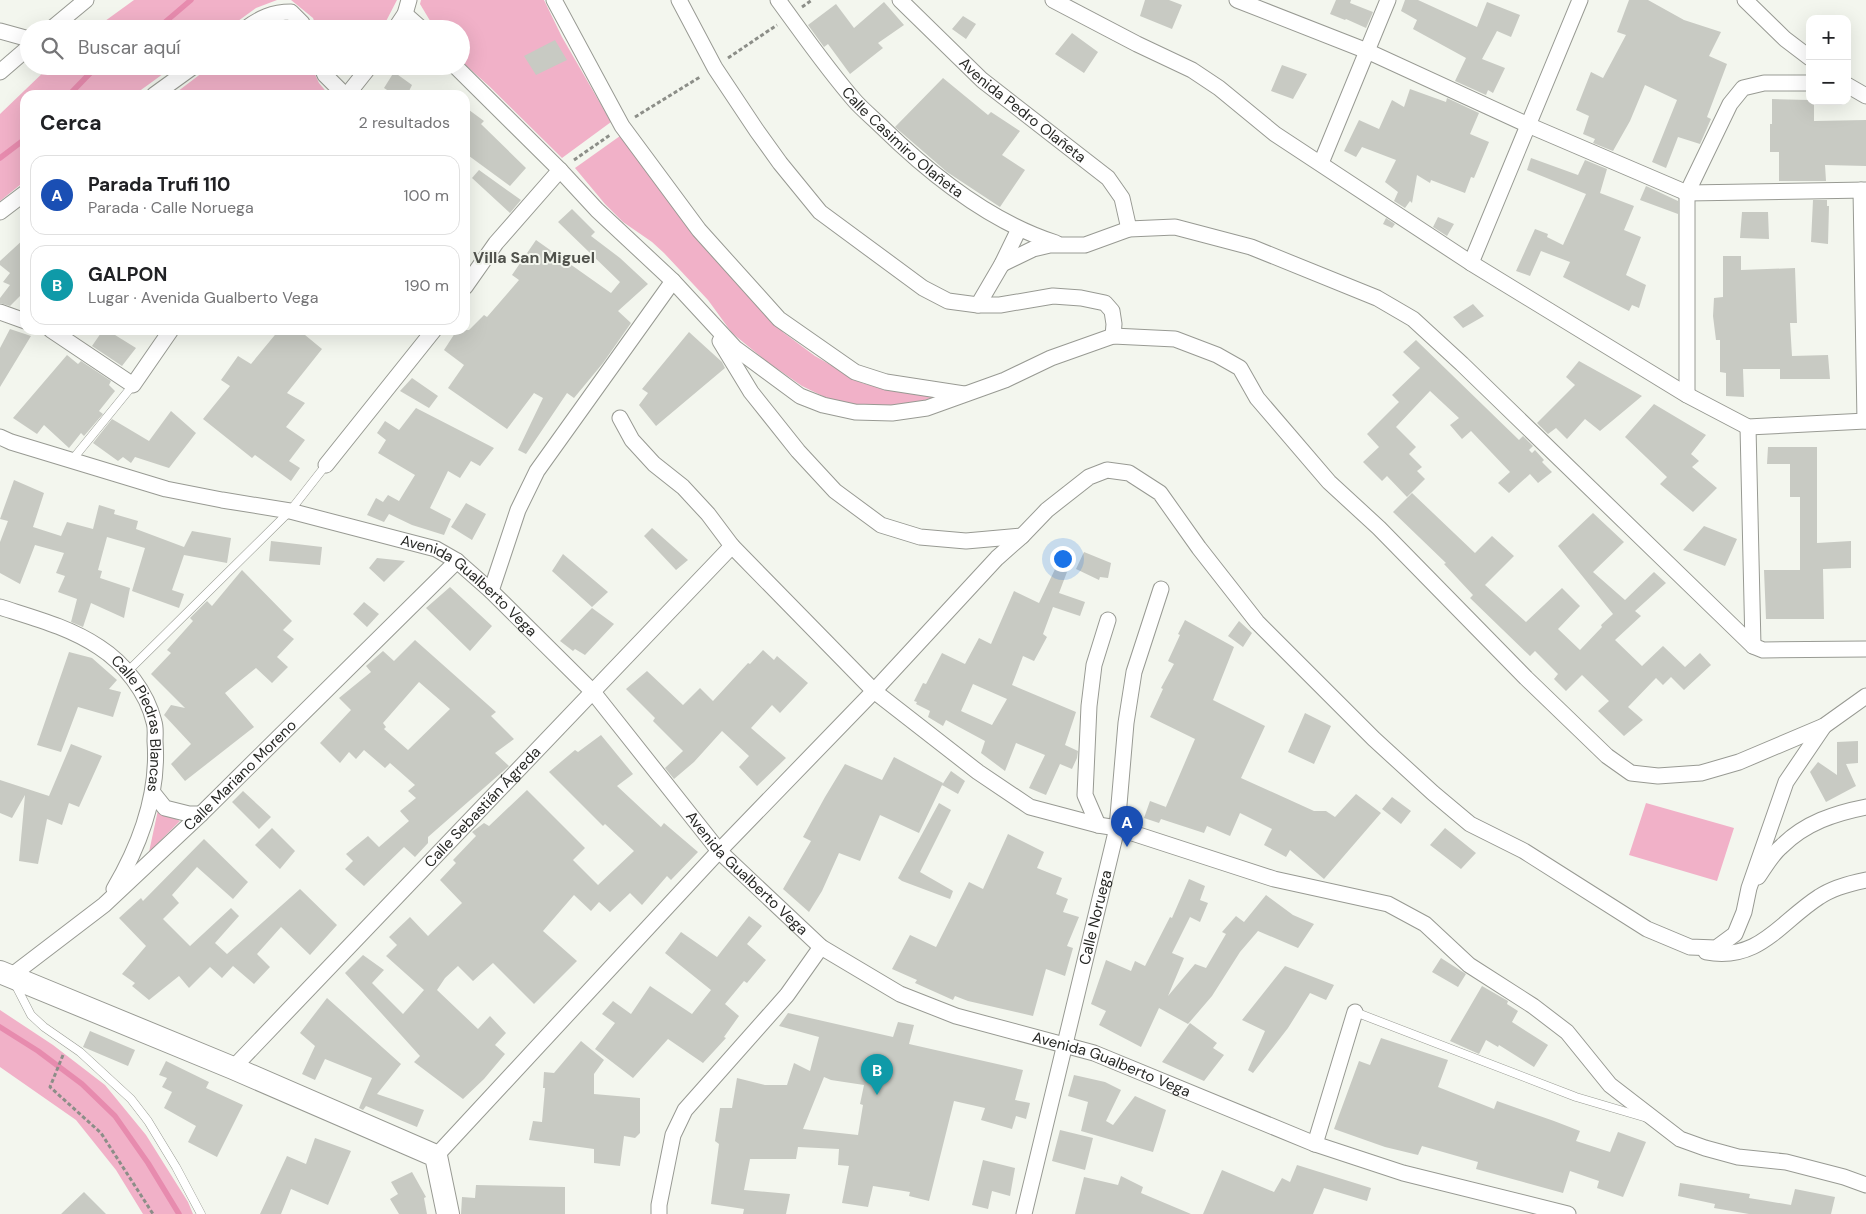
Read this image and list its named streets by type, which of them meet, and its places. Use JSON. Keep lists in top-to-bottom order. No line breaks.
{"streets":{"street":["Avenida Pedro Olañeta","Calle Casimiro Olañeta","Avenida Gualberto Vega","Calle Piedras Blancas","Calle Mariano Moreno","Calle Sebastián Ágreda","Calle Noruega"]},"crossings":[["Avenida Gualberto Vega","Calle Mariano Moreno"],["Avenida Gualberto Vega","Calle Sebastián Ágreda"],["Avenida Gualberto Vega","Calle Noruega"],["Calle Piedras Blancas","Calle Mariano Moreno"]],"districts":["Villa San Miguel"],"page":{"map_buttons":["+","−"],"search":"Buscar aquí","heading":["Cerca","2 resultados"],"list":[{"mark":"A","name":"Parada Trufi 110","note":"Parada · Calle Noruega","value":"100 m"},{"mark":"B","name":"GALPON","note":"Lugar · Avenida Gualberto Vega","value":"190 m"}],"pins":["A","B"]}}
